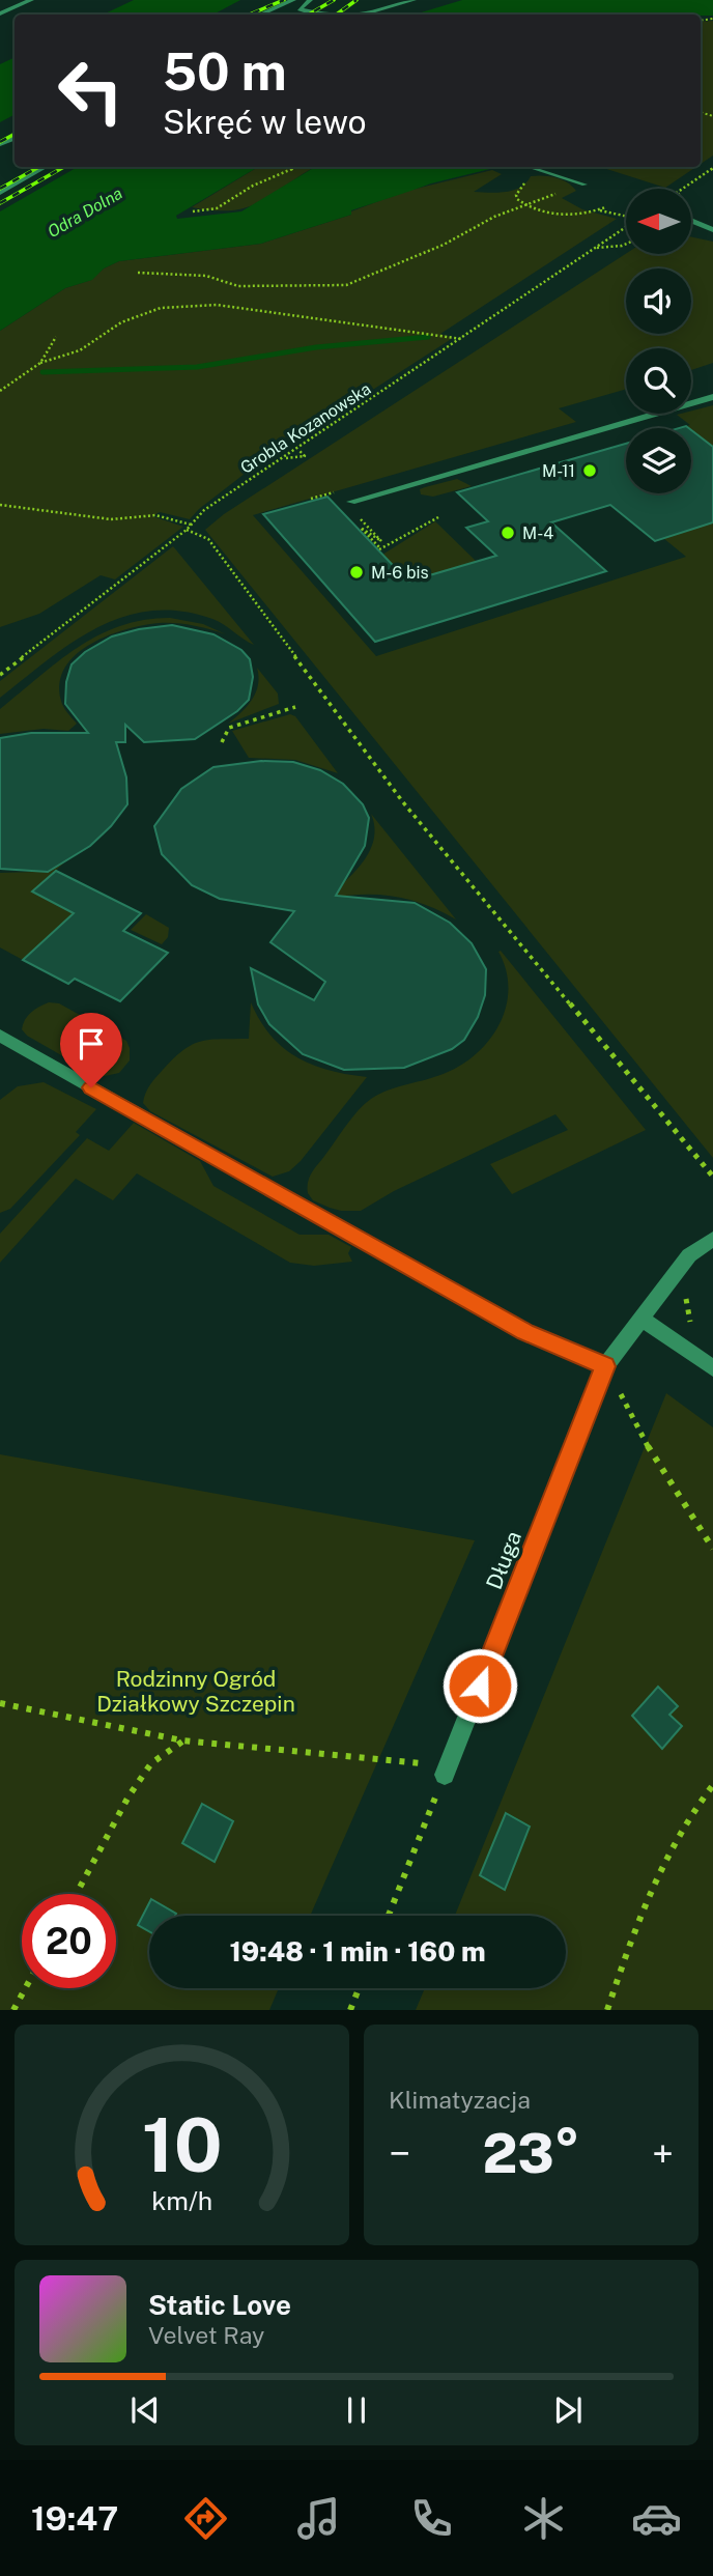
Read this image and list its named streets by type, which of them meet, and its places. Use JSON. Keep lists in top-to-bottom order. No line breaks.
{"streets":{"lane":["Długa"],"path":["Grobla Kozanowska"]},"water":["Odra Dolna"],"parks":["Rodzinny Ogród Działkowy Szczepin"],"places":["M-11","M-4","M-6 bis"],"north":"left","page":{"turn":["50 m","Skręć w lewo"],"limit":"20","trip":"19:48 · 1 min · 160 m","tile":"Klimatyzacja","heat":["−","23°","+"],"song":["Static Love","Velvet Ray"],"tabs":"19:47","gauge":["10","km/h"]}}
